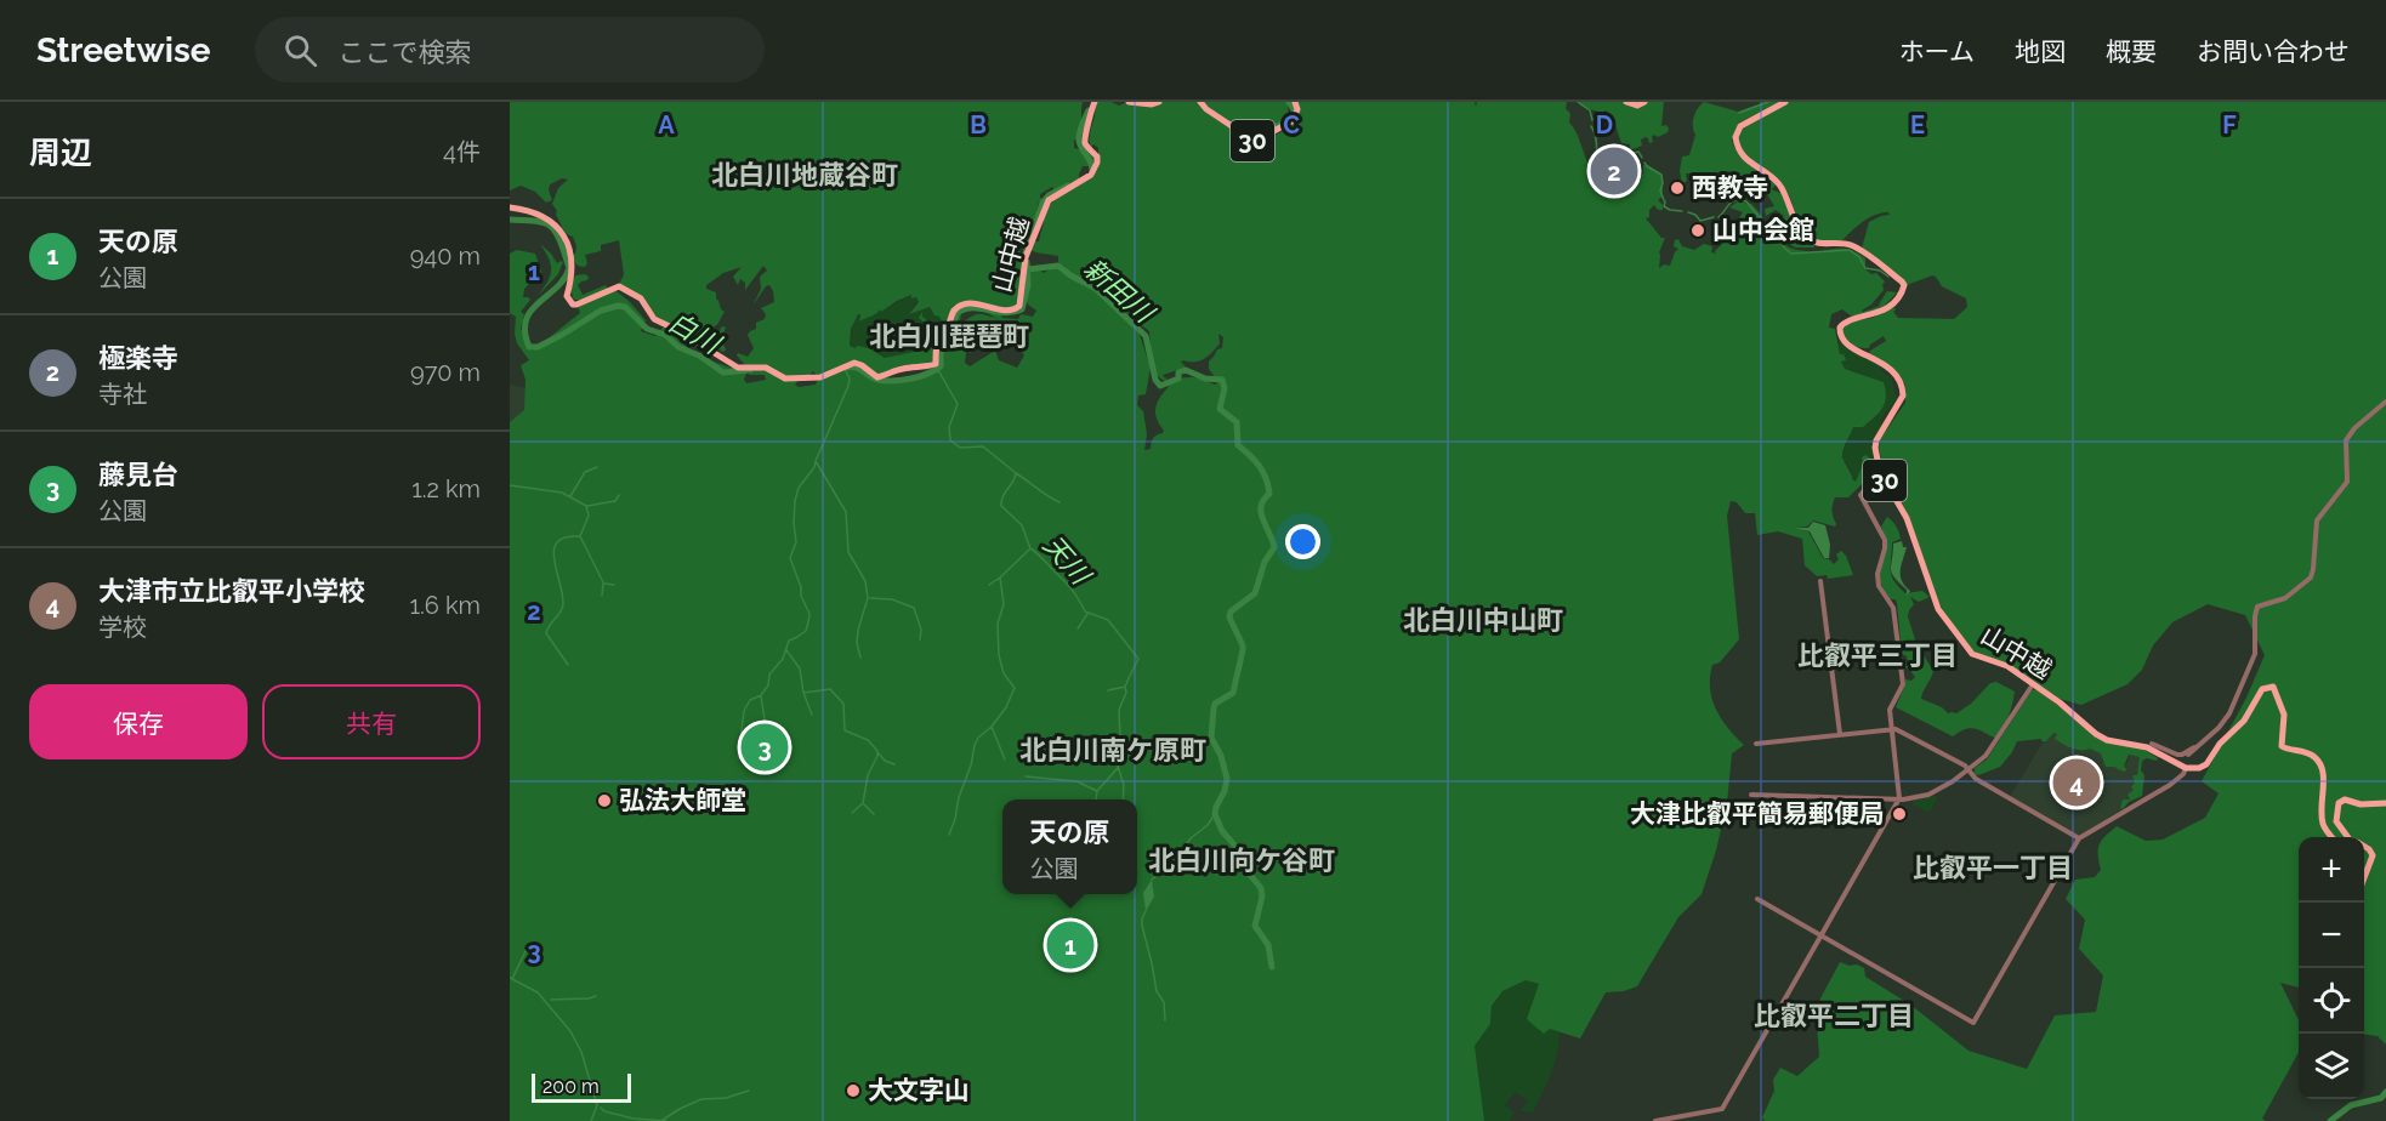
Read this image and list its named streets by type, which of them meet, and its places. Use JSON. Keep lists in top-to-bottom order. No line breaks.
{"streets":{"main road":["30","山中越"]},"districts":["北白川地蔵谷町","北白川琵琶町","北白川中山町","比叡平三丁目","北白川南ケ原町","北白川向ケ谷町","比叡平一丁目","比叡平二丁目"],"water":["新田川","白川","天川"],"places":["西教寺","山中会館","弘法大師堂","大津比叡平簡易郵便局","大文字山"],"scale_bar":"200 m","page":{"header":"Streetwise","search":"ここで検索","nav":["ホーム","地図","概要","お問い合わせ"],"heading":["周辺","4件"],"pins":["2","3","4","1"],"list":[{"mark":"1","name":"天の原","note":"公園","value":"940 m"},{"mark":"2","name":"極楽寺","note":"寺社","value":"970 m"},{"mark":"3","name":"藤見台","note":"公園","value":"1.2 km"},{"mark":"4","name":"大津市立比叡平小学校","note":"学校","value":"1.6 km"}],"buttons":["保存","共有"],"popup":["天の原","公園"],"map_buttons":["+","−"],"scale":"200 m"},"grid":{"columns":["A","B","C","D","E","F"],"rows":["1","2","3"]}}
